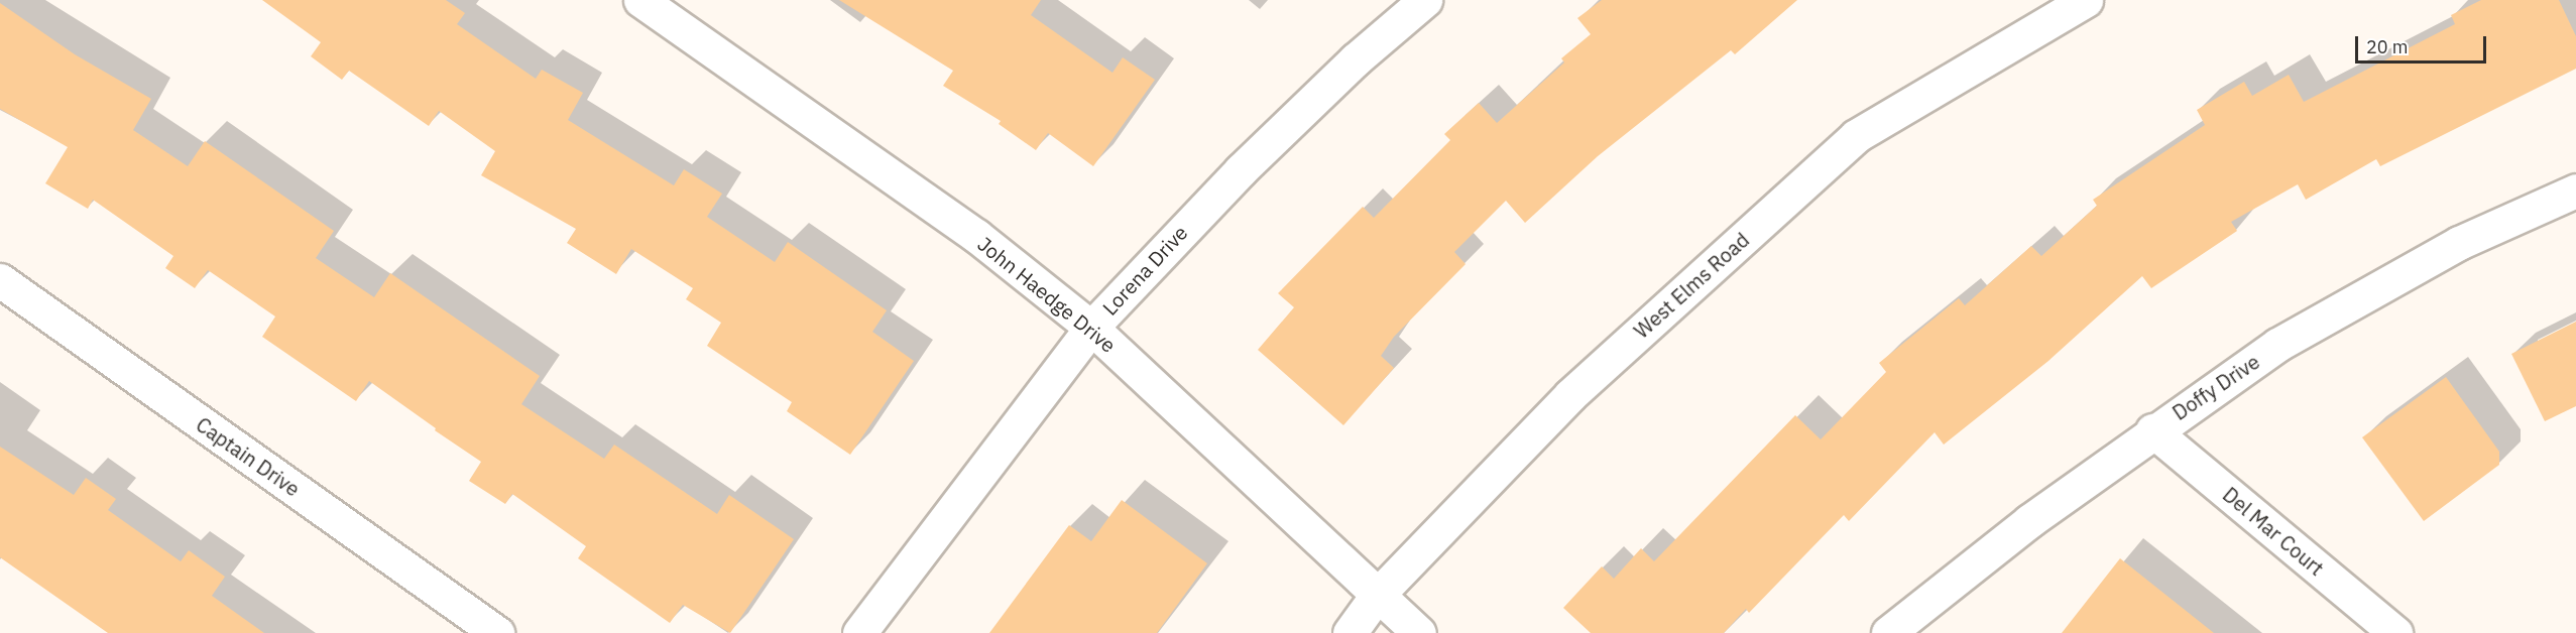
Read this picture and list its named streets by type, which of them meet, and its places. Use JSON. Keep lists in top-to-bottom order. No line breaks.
{"streets":{"street":["Lorena Drive","West Elms Road","John Haedge Drive","Doffy Drive","Captain Drive","Del Mar Court"]},"crossings":[["Lorena Drive","John Haedge Drive"],["West Elms Road","John Haedge Drive"],["Doffy Drive","Del Mar Court"]],"scale_bar":"20 m"}
